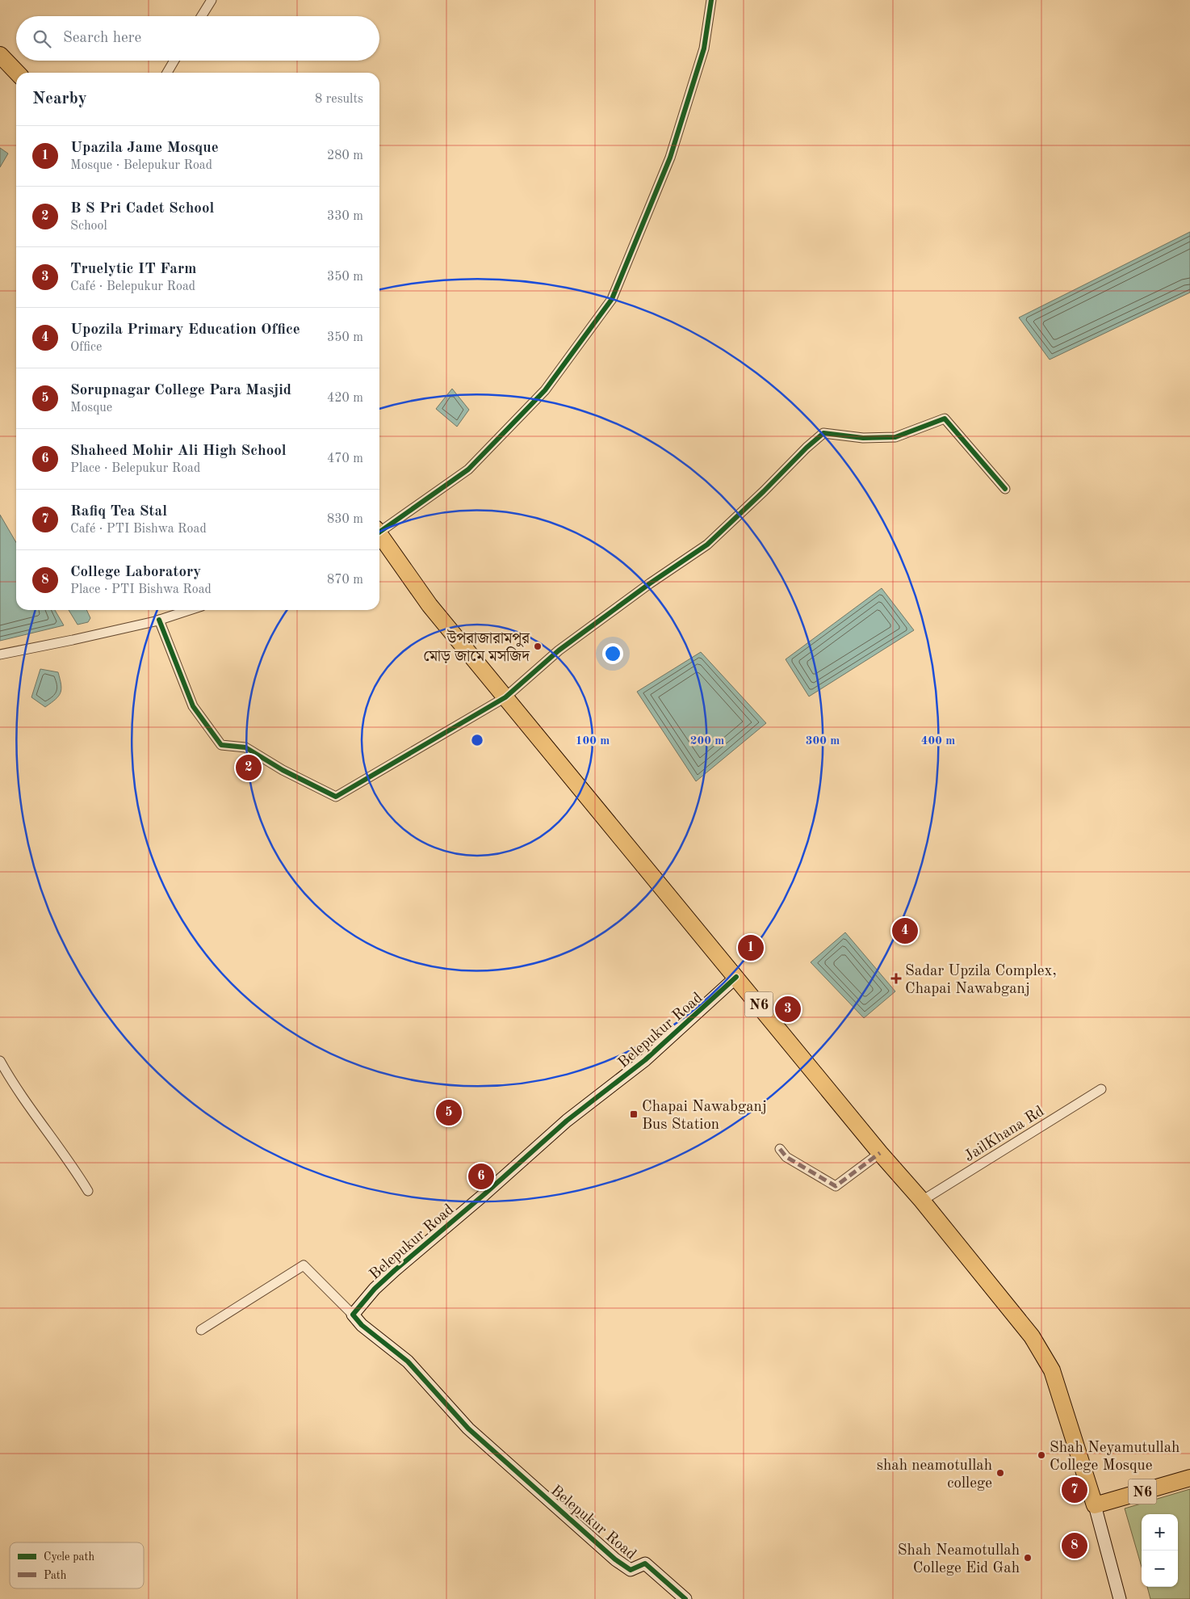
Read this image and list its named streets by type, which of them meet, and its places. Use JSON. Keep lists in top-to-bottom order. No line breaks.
{"streets":{"highway":["N6"],"street":["Belepukur Road","JailKhana Rd"]},"crossings":[["N6","Belepukur Road"],["N6","JailKhana Rd"]],"places":{"other":["উপরাজারামপুর মোড় জামে মসজিদ","Shah Neyamutullah College Mosque","shah neamotullah college","Shah Neamotullah College Eid Gah"],"health":["Sadar Upzila Complex, Chapai Nawabganj"],"transit":["Chapai Nawabganj Bus Station"]},"legend":["Cycle path","Path"],"page":{"search":"Search here","heading":["Nearby","8 results"],"list":[{"mark":"1","name":"Upazila Jame Mosque","note":"Mosque · Belepukur Road","value":"280 m"},{"mark":"2","name":"B S Pri Cadet School","note":"School","value":"330 m"},{"mark":"3","name":"Truelytic IT Farm","note":"Café · Belepukur Road","value":"350 m"},{"mark":"4","name":"Upozila Primary Education Office","note":"Office","value":"350 m"},{"mark":"5","name":"Sorupnagar College Para Masjid","note":"Mosque","value":"420 m"},{"mark":"6","name":"Shaheed Mohir Ali High School","note":"Place · Belepukur Road","value":"470 m"},{"mark":"7","name":"Rafiq Tea Stal","note":"Café · PTI Bishwa Road","value":"830 m"},{"mark":"8","name":"College Laboratory","note":"Place · PTI Bishwa Road","value":"870 m"}],"pins":["2","4","1","3","5","6","7","8"],"map_buttons":["+","−"]},"rings":["100 m","200 m","300 m","400 m"]}
